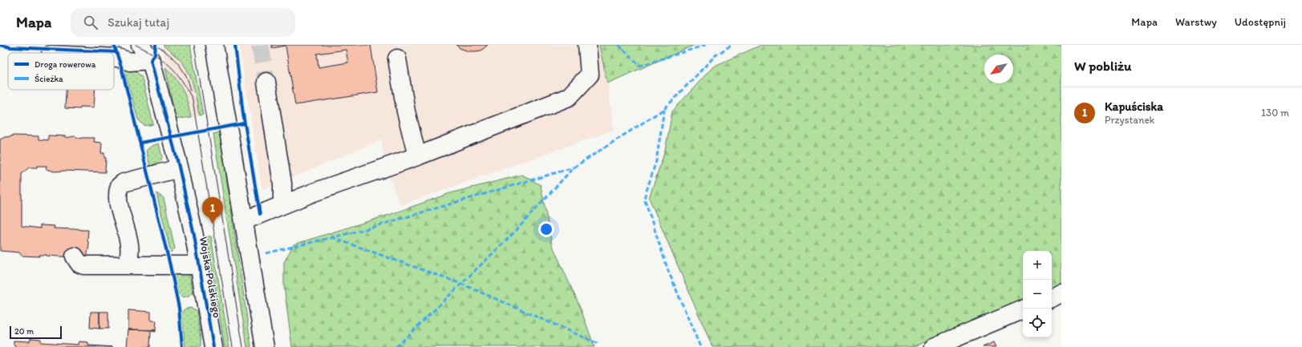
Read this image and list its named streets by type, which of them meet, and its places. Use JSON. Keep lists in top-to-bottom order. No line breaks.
{"streets":{"street":["Wojska Polskiego"]},"legend":["Droga rowerowa","Ścieżka"],"scale_bar":"20 m","north":"bottom left","page":{"header":"Mapa","search":"Szukaj tutaj","nav":["Mapa","Warstwy","Udostępnij"],"heading":"W pobliżu","list":[{"mark":"1","name":"Kapuściska","note":"Przystanek","value":"130 m"}],"pins":"1","map_buttons":["+","−"],"scale":"20 m"}}
